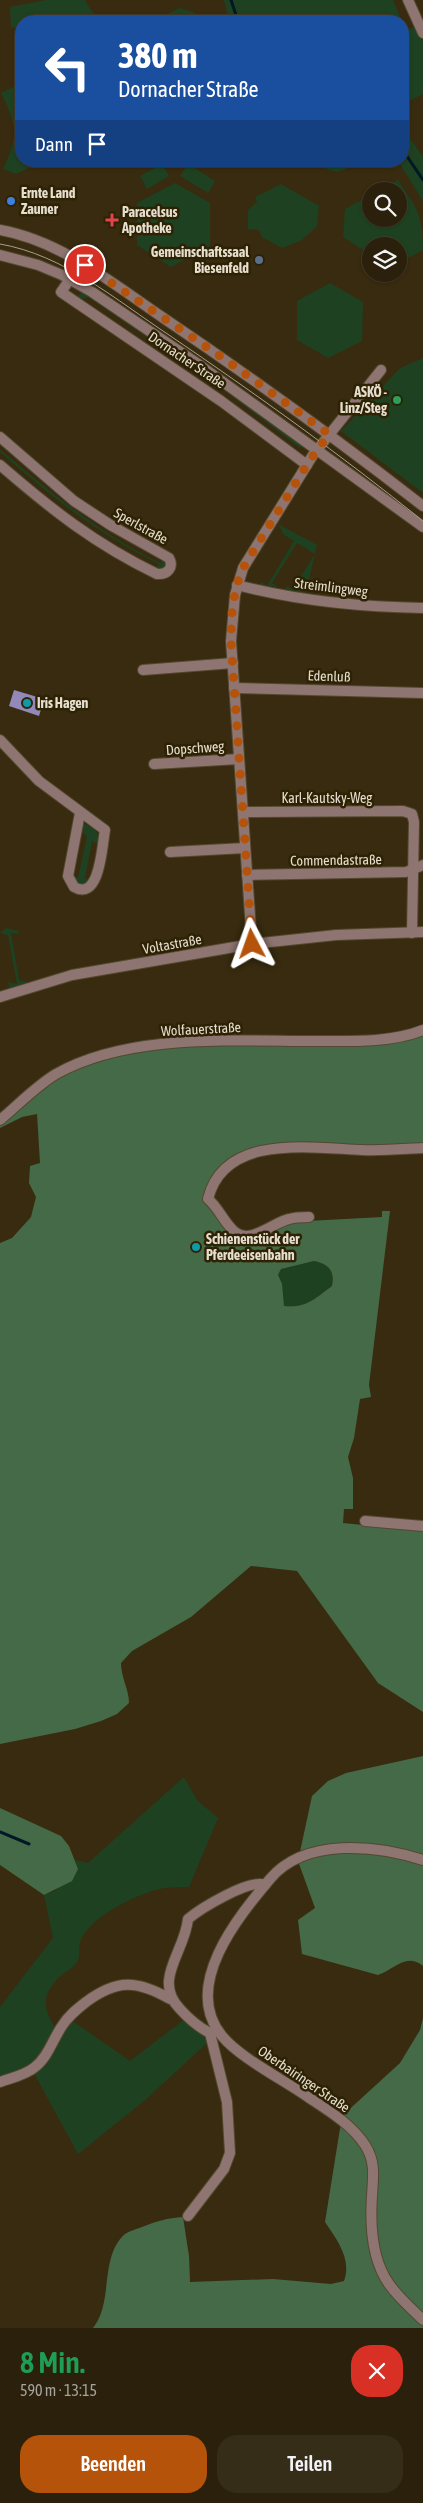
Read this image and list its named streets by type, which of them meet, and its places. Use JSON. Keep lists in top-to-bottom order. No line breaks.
{"streets":{"street":["Dornacher Straße","Sperlstraße","Streimlingweg","Edenluß","Dopschweg","Karl-Kautsky-Weg","Commendastraße","Voltastraße","Wolfauerstraße","Oberbairinger Straße"]},"crossings":[["Karl-Kautsky-Weg","Voltastraße"],["Commendastraße","Voltastraße"]],"places":{"other":["Ernte Land Zauner","Gemeinschaftssaal Biesenfeld","ASKÖ - Linz/Steg","Iris Hagen","Schienenstück der Pferdeeisenbahn"],"health":["Paracelsus Apotheke"]},"page":{"turn":["380 m","Dornacher Straße"],"then":"Dann","heading":["8 Min.","590 m · 13:15"],"buttons":["Beenden","Teilen"]}}
